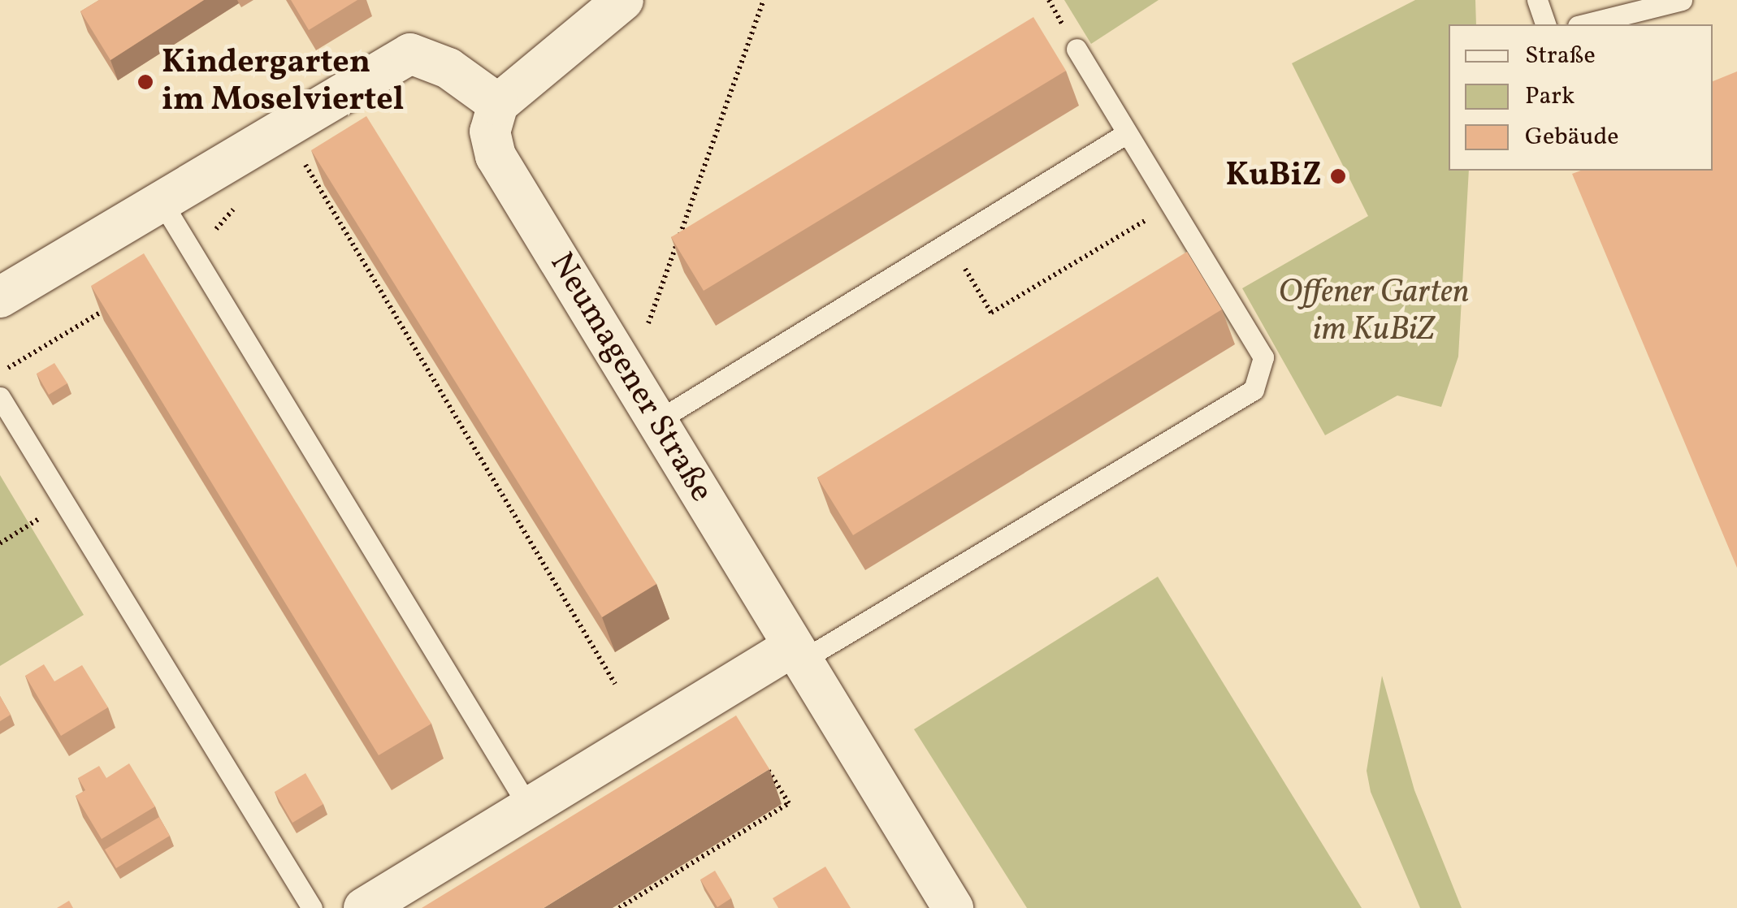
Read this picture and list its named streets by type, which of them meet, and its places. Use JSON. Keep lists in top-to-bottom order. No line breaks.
{"streets":{"street":["Neumagener Straße"]},"parks":["Offener Garten im KuBiZ"],"places":["Kindergarten im Moselviertel","KuBiZ"],"legend":["Straße","Park","Gebäude"]}
